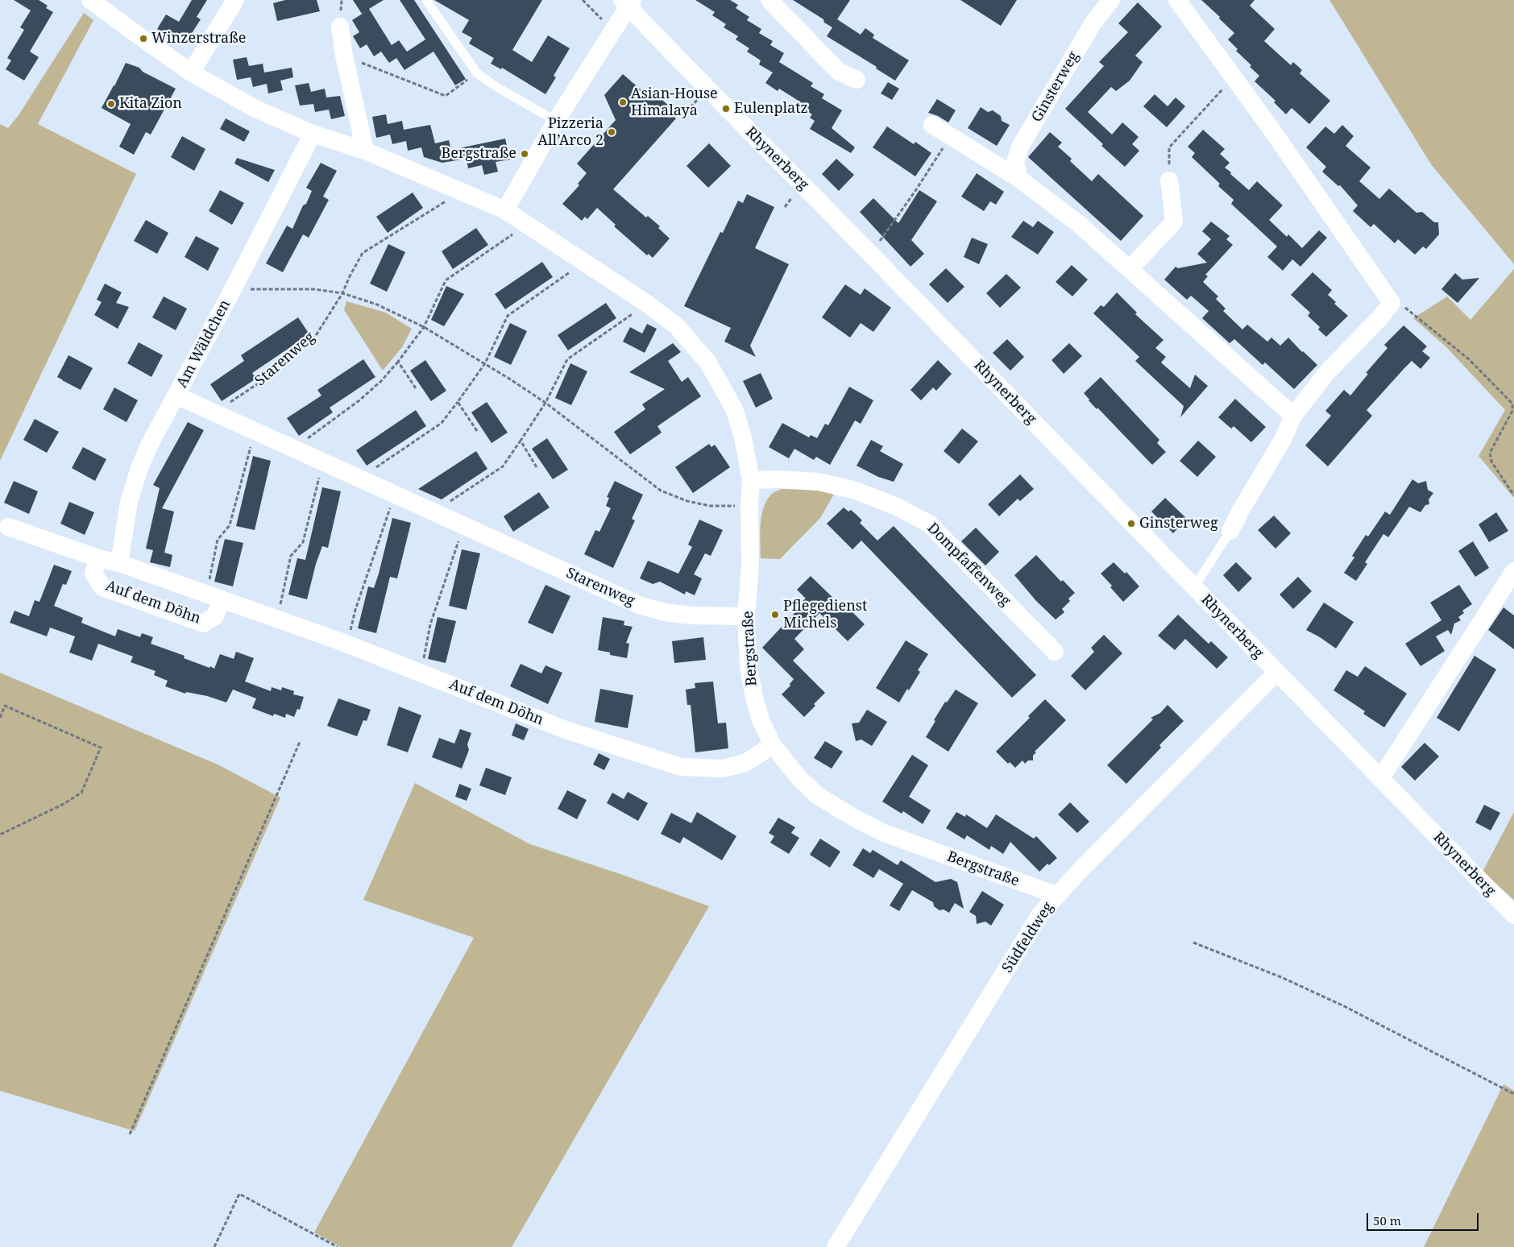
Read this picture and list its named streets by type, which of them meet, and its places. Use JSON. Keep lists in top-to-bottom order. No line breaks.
{"streets":{"street":["Ginsterweg","Rhynerberg","Am Wäldchen","Starenweg","Dompfaffenweg","Auf dem Döhn","Bergstraße","Südfeldweg"]},"crossings":[["Rhynerberg","Südfeldweg"],["Am Wäldchen","Starenweg"],["Am Wäldchen","Auf dem Döhn"],["Am Wäldchen","Bergstraße"],["Starenweg","Bergstraße"],["Dompfaffenweg","Bergstraße"],["Auf dem Döhn","Bergstraße"],["Bergstraße","Südfeldweg"]],"places":["Winzerstraße","Asian-House Himalaya","Kita Zion","Eulenplatz","Pizzeria All’Arco 2","Bergstraße","Ginsterweg","Pflegedienst Michels"],"scale_bar":"50 m"}
